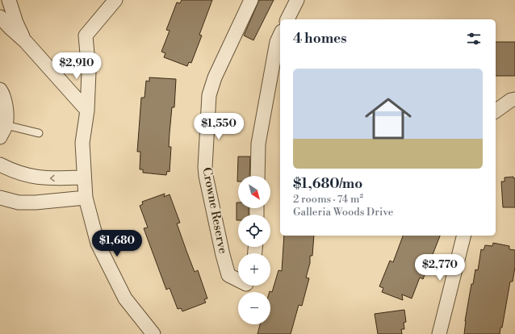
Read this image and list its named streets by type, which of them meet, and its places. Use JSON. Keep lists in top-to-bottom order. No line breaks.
{"streets":{"street":["Crowne Reserve"]},"north":"bottom right","page":{"heading":"4 homes","price":["$2,910","$1,550","$1,680","$2,770"],"list":[{"name":"$1,680/mo","note":"2 rooms · 74 m² · Galleria Woods Drive"}],"map_buttons":["+","−"]}}
